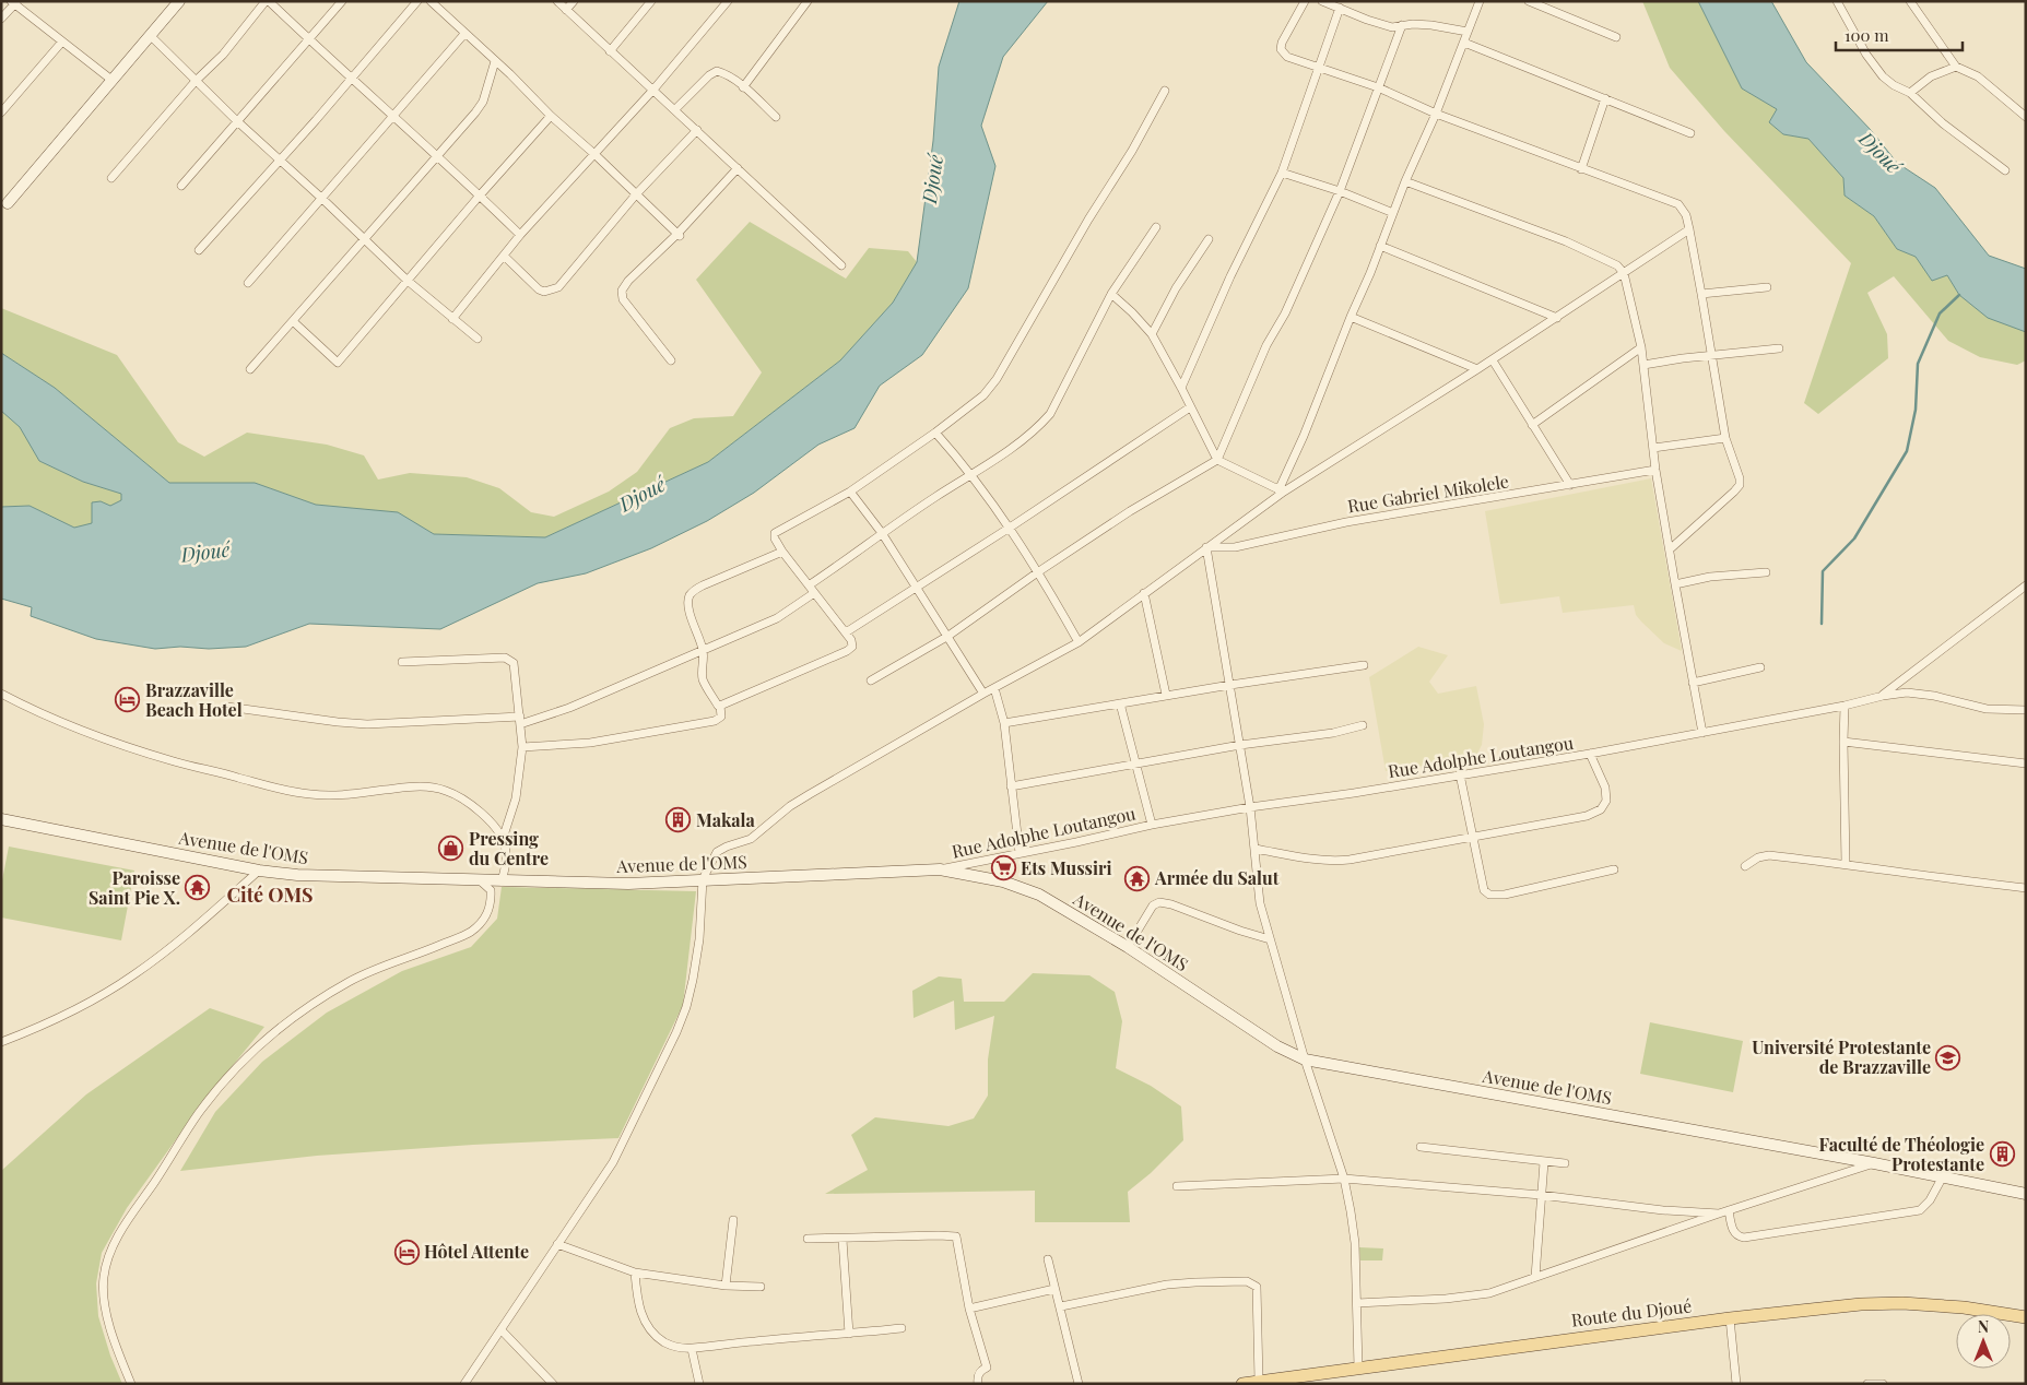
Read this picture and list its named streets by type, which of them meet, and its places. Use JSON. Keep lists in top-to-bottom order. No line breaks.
{"streets":{"main road":["Route du Djoué"],"street":["Rue Gabriel Mikolele","Rue Adolphe Loutangou","Avenue de l'OMS"]},"crossings":[["Rue Adolphe Loutangou","Avenue de l'OMS"]],"districts":["Cité OMS"],"water":["Djoué"],"places":{"hotel":["Brazzaville Beach Hotel","Hôtel Attente"],"building":["Makala","Faculté de Théologie Protestante"],"shop":["Pressing du Centre"],"supermarket":["Ets Mussiri"],"temple":["Armée du Salut","Paroisse Saint Pie X."],"school or university":["Université Protestante de Brazzaville"]},"scale_bar":"100 m","north":"top"}
